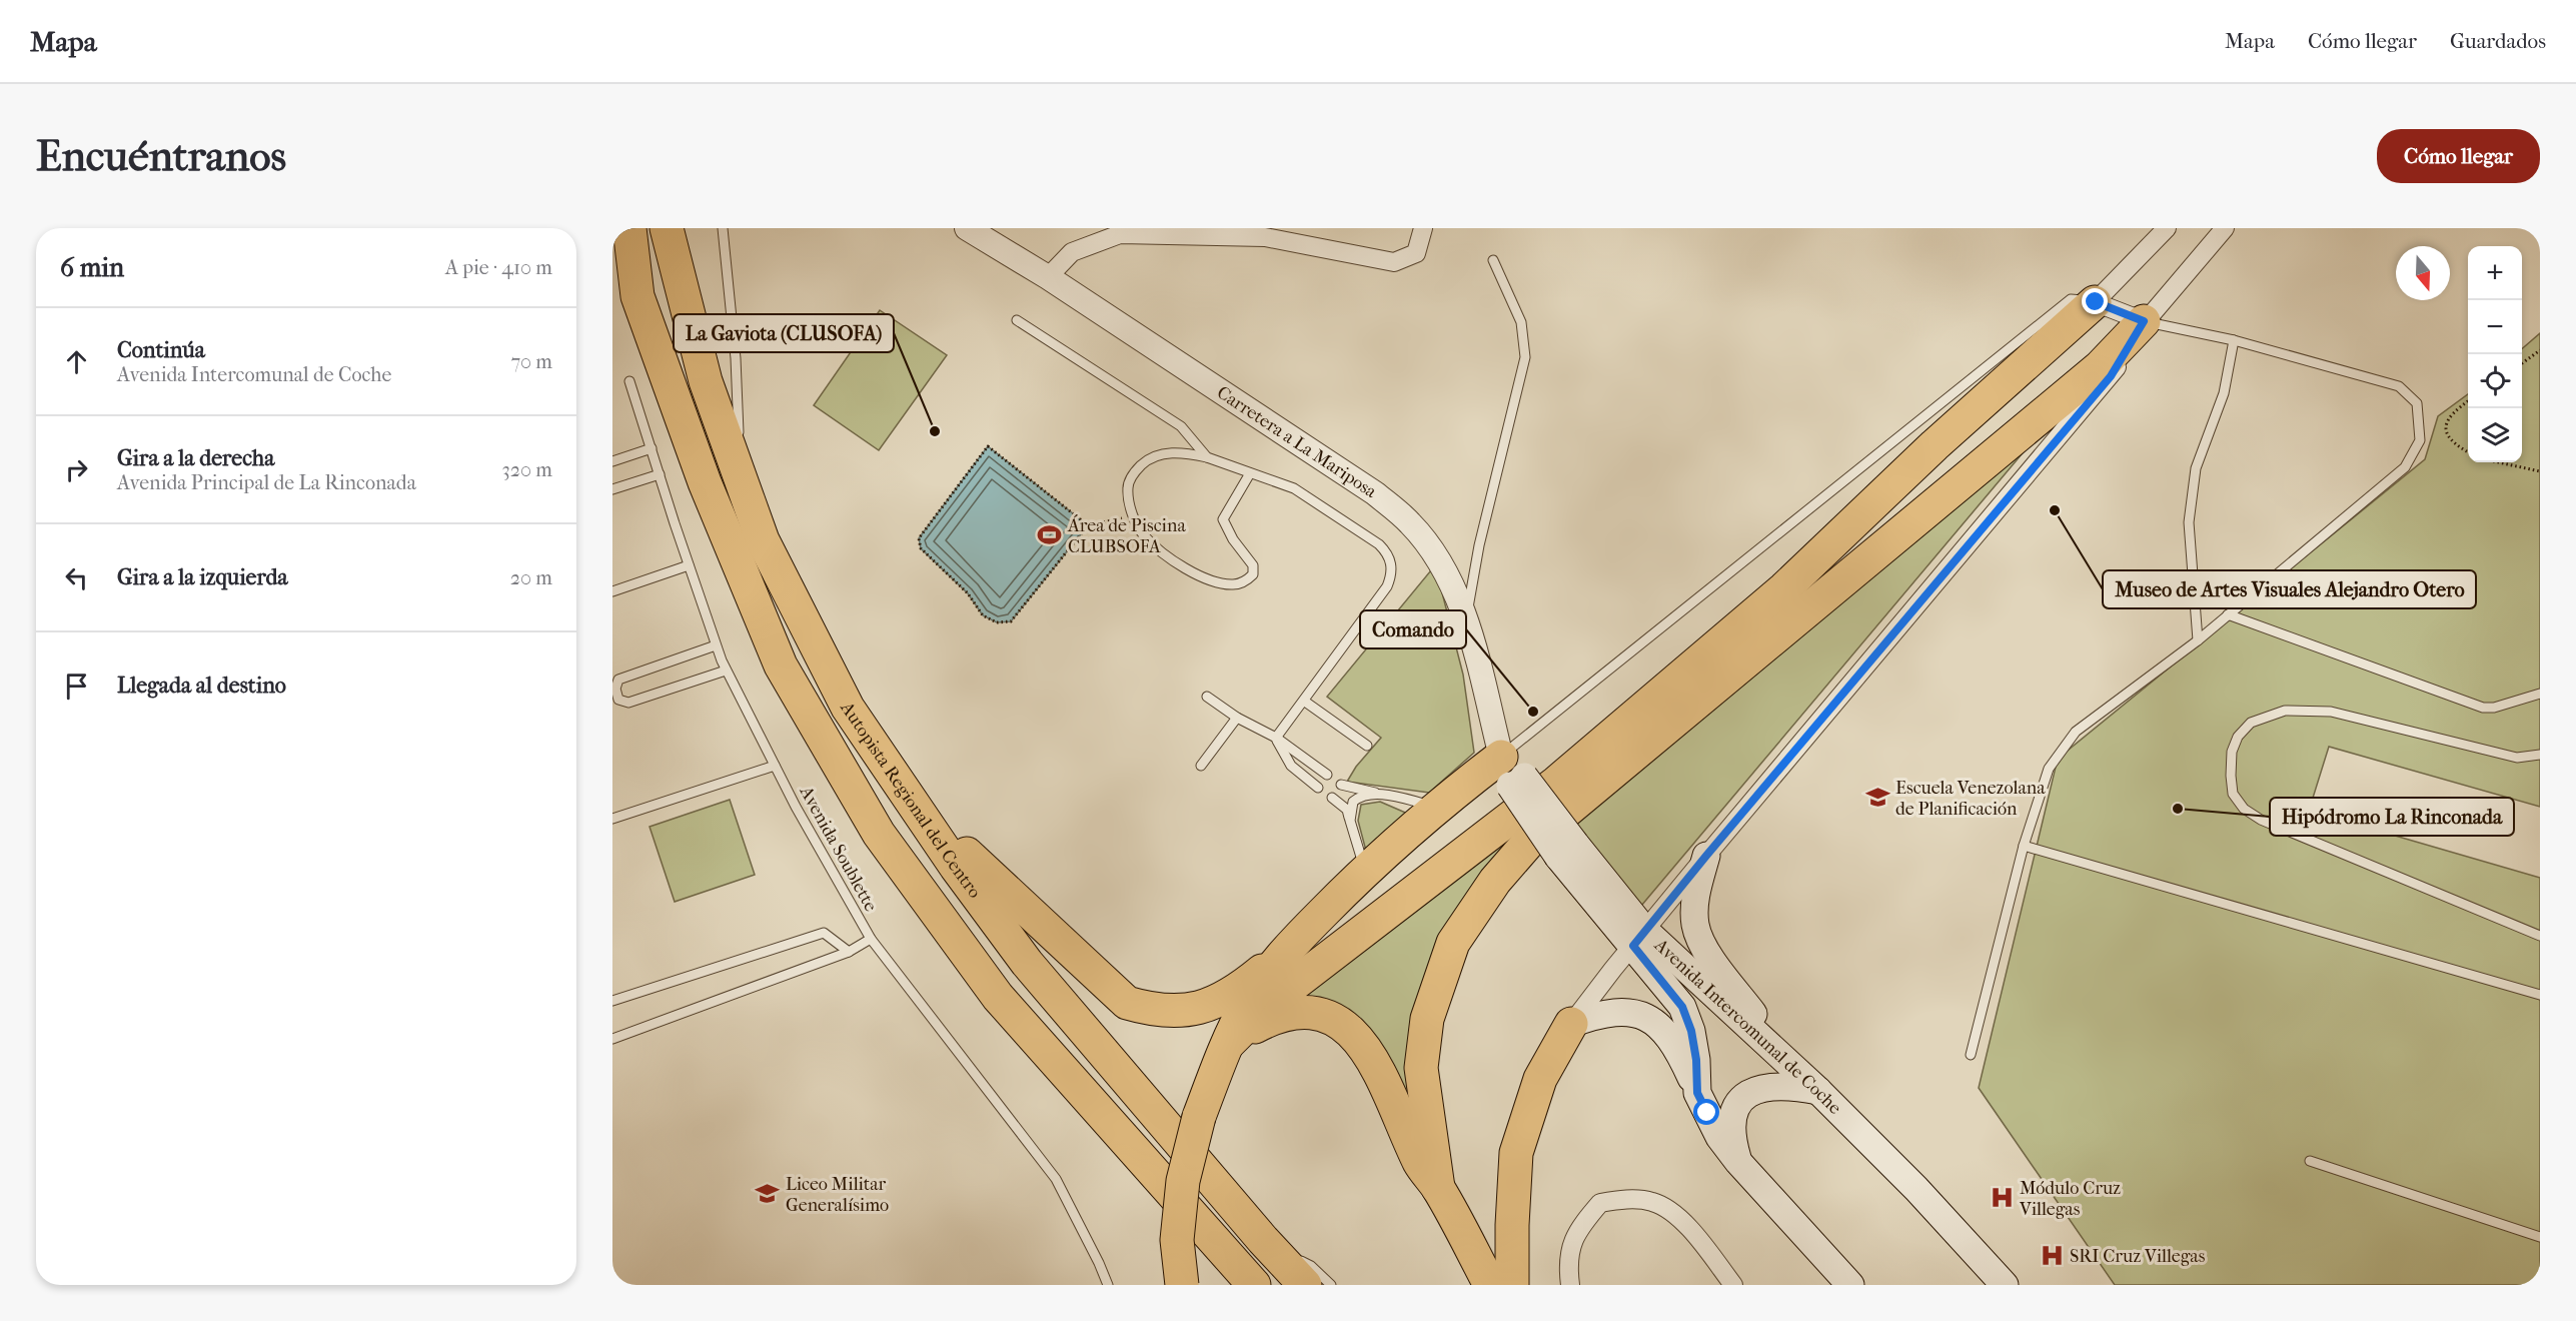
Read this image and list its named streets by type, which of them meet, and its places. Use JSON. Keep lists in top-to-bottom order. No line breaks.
{"streets":{"highway":["Autopista Regional del Centro"],"main road":["Avenida Intercomunal de Coche"],"street":["Carretera a La Mariposa"],"lane":["Avenida Soublette"]},"crossings":[["Carretera a La Mariposa","Avenida Intercomunal de Coche"]],"places":{"other":["La Gaviota (CLUSOFA)","Museo de Artes Visuales Alejandro Otero","Comando","Hipódromo La Rinconada"],"sports":["Área de Piscina CLUBSOFA"],"school or university":["Escuela Venezolana de Planificación","Liceo Militar Generalísimo"],"hospital":["Módulo Cruz Villegas","SRI Cruz Villegas"]},"north":"bottom","page":{"header":"Mapa","nav":["Mapa","Cómo llegar","Guardados"],"buttons":"Cómo llegar","title":"Encuéntranos","heading":["6 min","A pie · 410 m"],"map_buttons":["+","−"],"list":[["Continúa","Avenida Intercomunal de Coche","70 m"],["Gira a la derecha","Avenida Principal de La Rinconada","320 m"],["Gira a la izquierda","20 m"],"Llegada al destino"]}}
